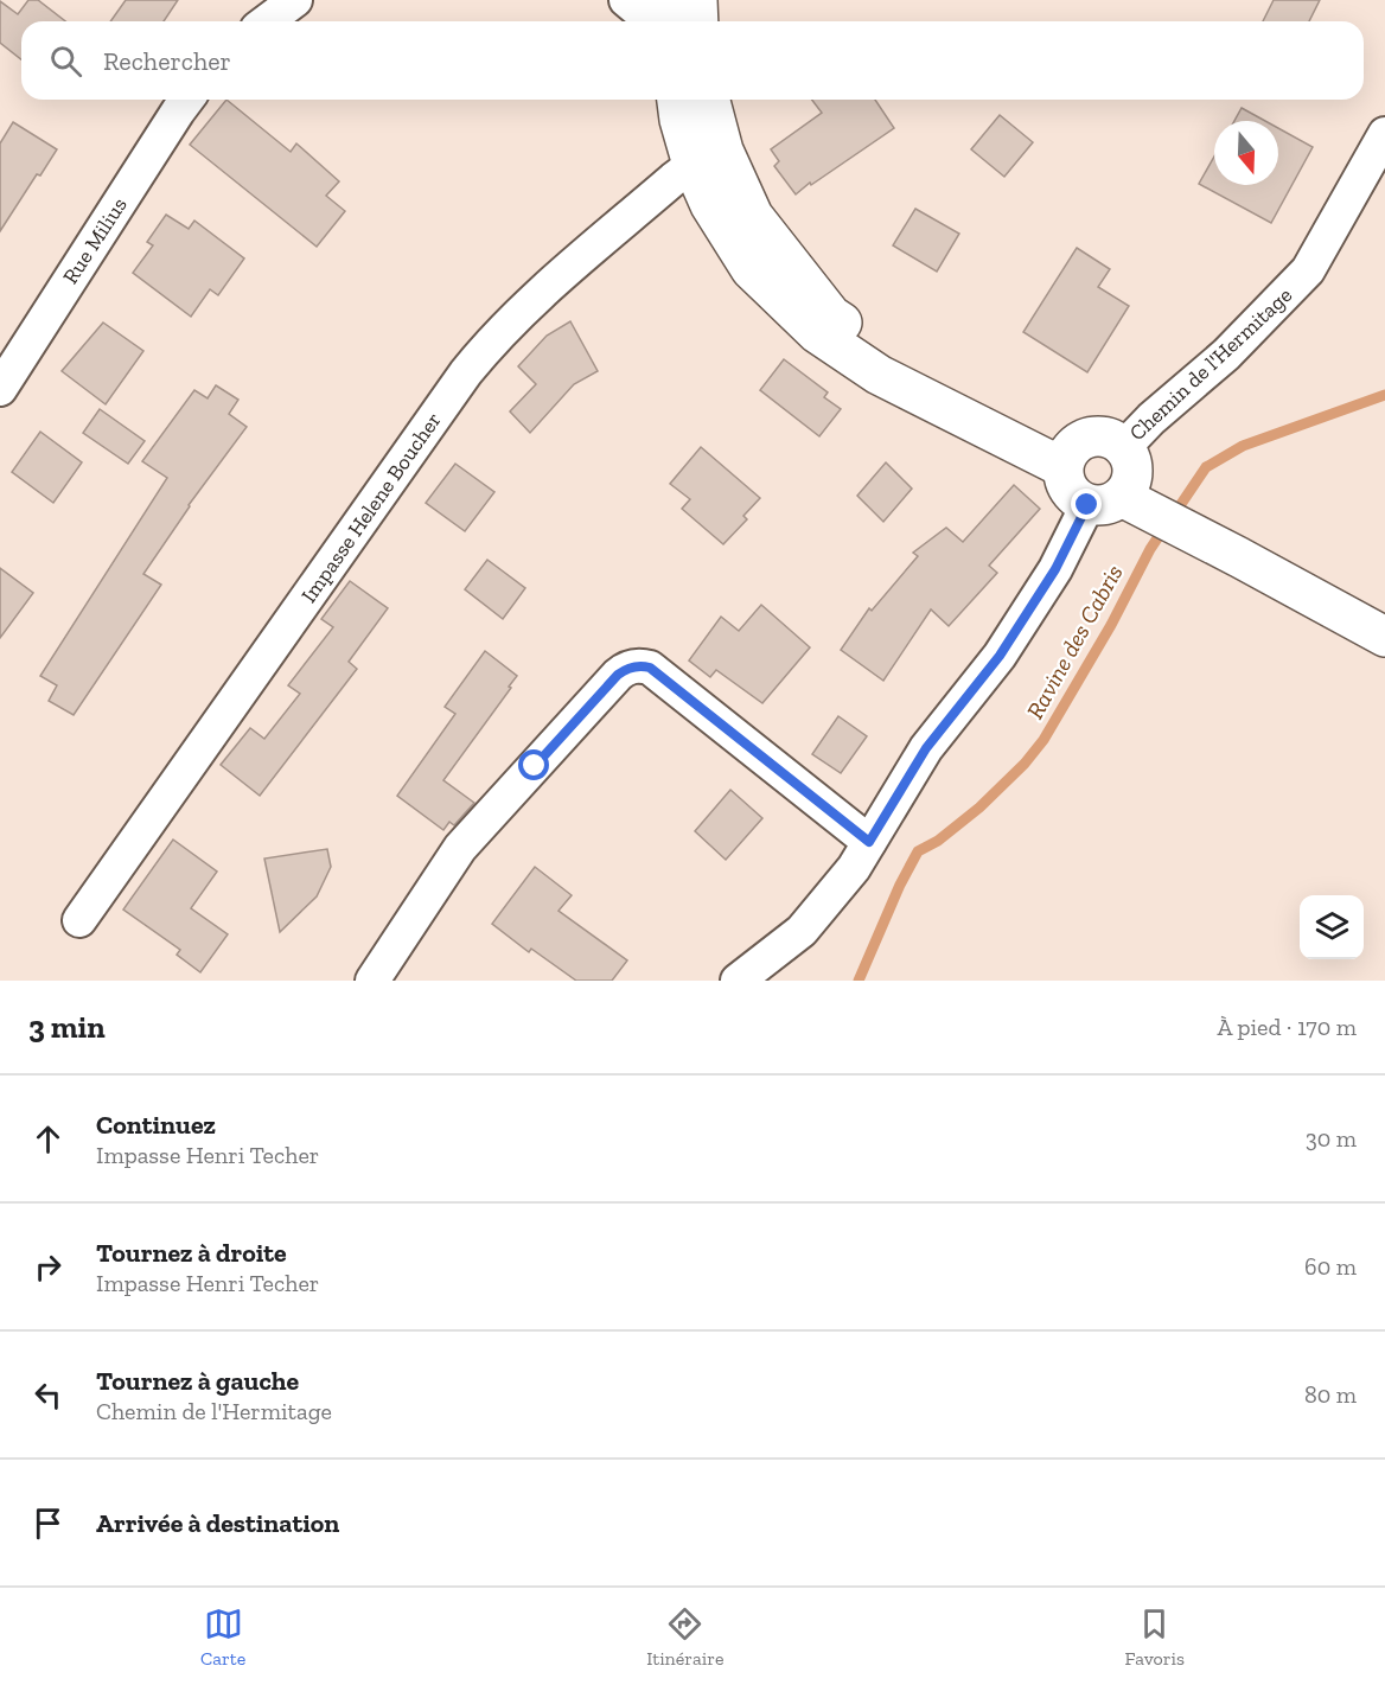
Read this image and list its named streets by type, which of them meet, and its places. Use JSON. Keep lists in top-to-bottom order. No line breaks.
{"streets":{"street":["Rue Milius","Chemin de l'Hermitage","Impasse Helene Boucher"]},"water":["Ravine des Cabris"],"north":"bottom","page":{"search":"Rechercher","heading":["3 min","À pied · 170 m"],"list":[["Continuez","Impasse Henri Techer","30 m"],["Tournez à droite","Impasse Henri Techer","60 m"],["Tournez à gauche","Chemin de l'Hermitage","80 m"],"Arrivée à destination"],"nav":["Carte","Itinéraire","Favoris"]}}
